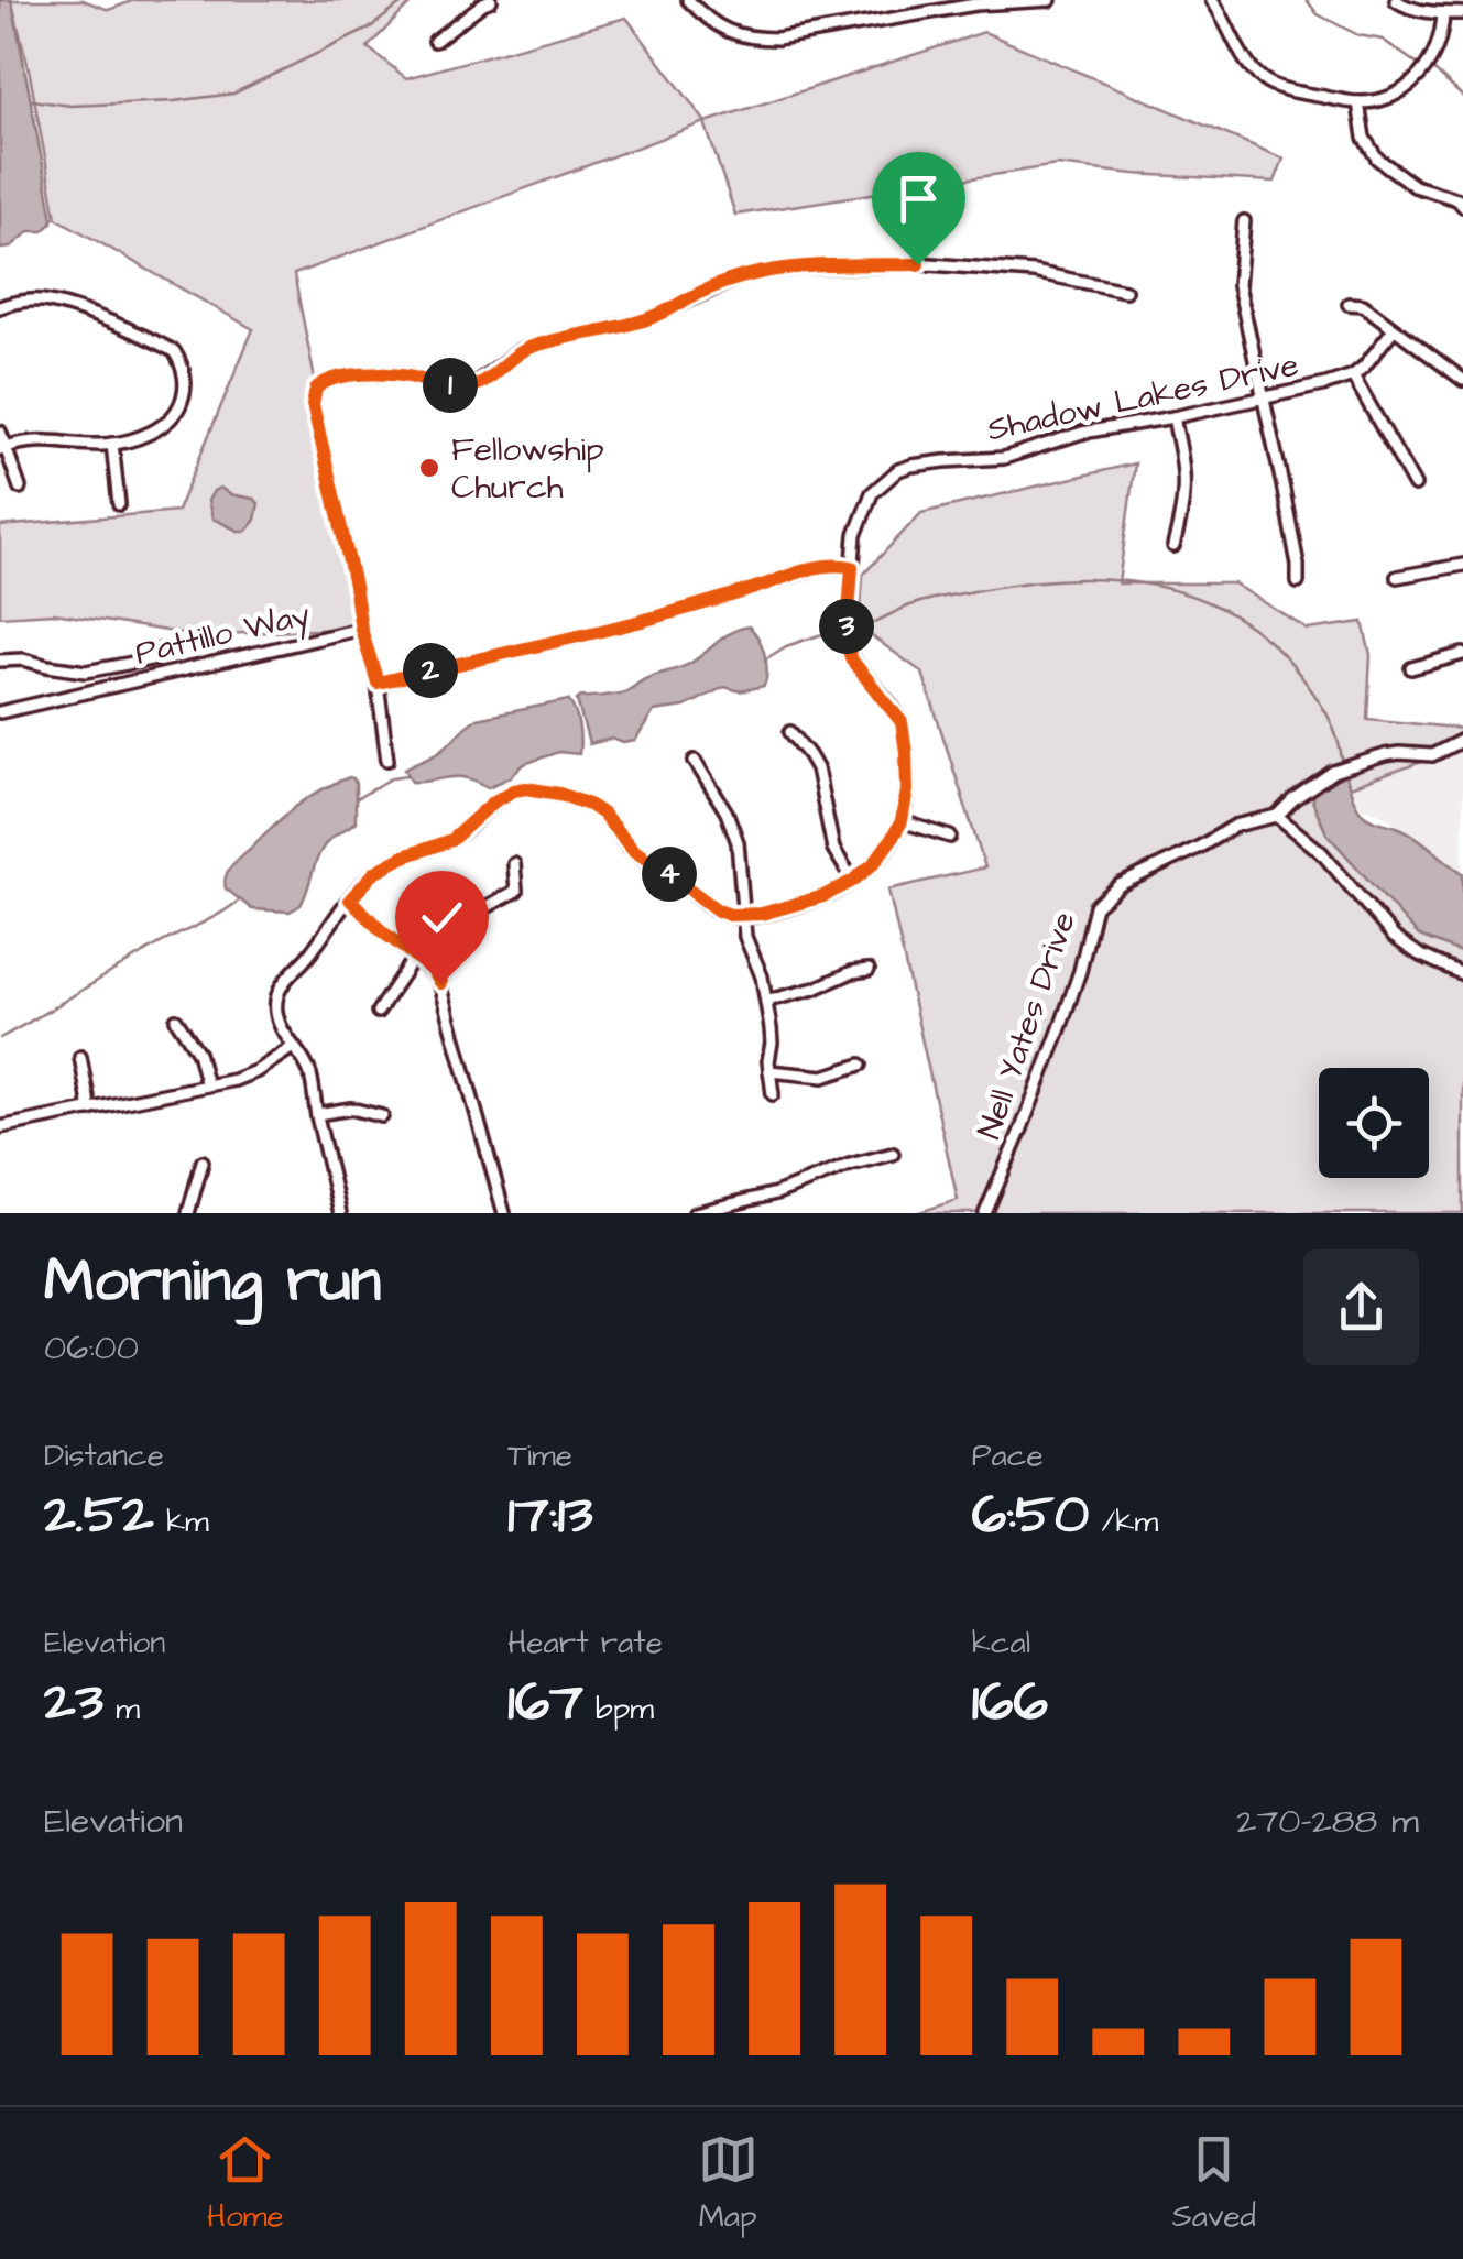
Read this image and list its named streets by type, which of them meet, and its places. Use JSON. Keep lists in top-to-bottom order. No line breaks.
{"streets":{"street":["Shadow Lakes Drive","Pattillo Way","Nell Yates Drive"]},"places":["Fellowship Church"],"page":{"pins":["1","3","2","4"],"heading":["Morning run","06:00"],"stats":[["Distance","2.52 km"],["Time","17:13"],["Pace","6:50 /km"],["Elevation","23 m"],["Heart rate","167 bpm"],["kcal","166"]],"chart":["Elevation","270–288 m"],"tabs":["Home","Map","Saved"]}}
